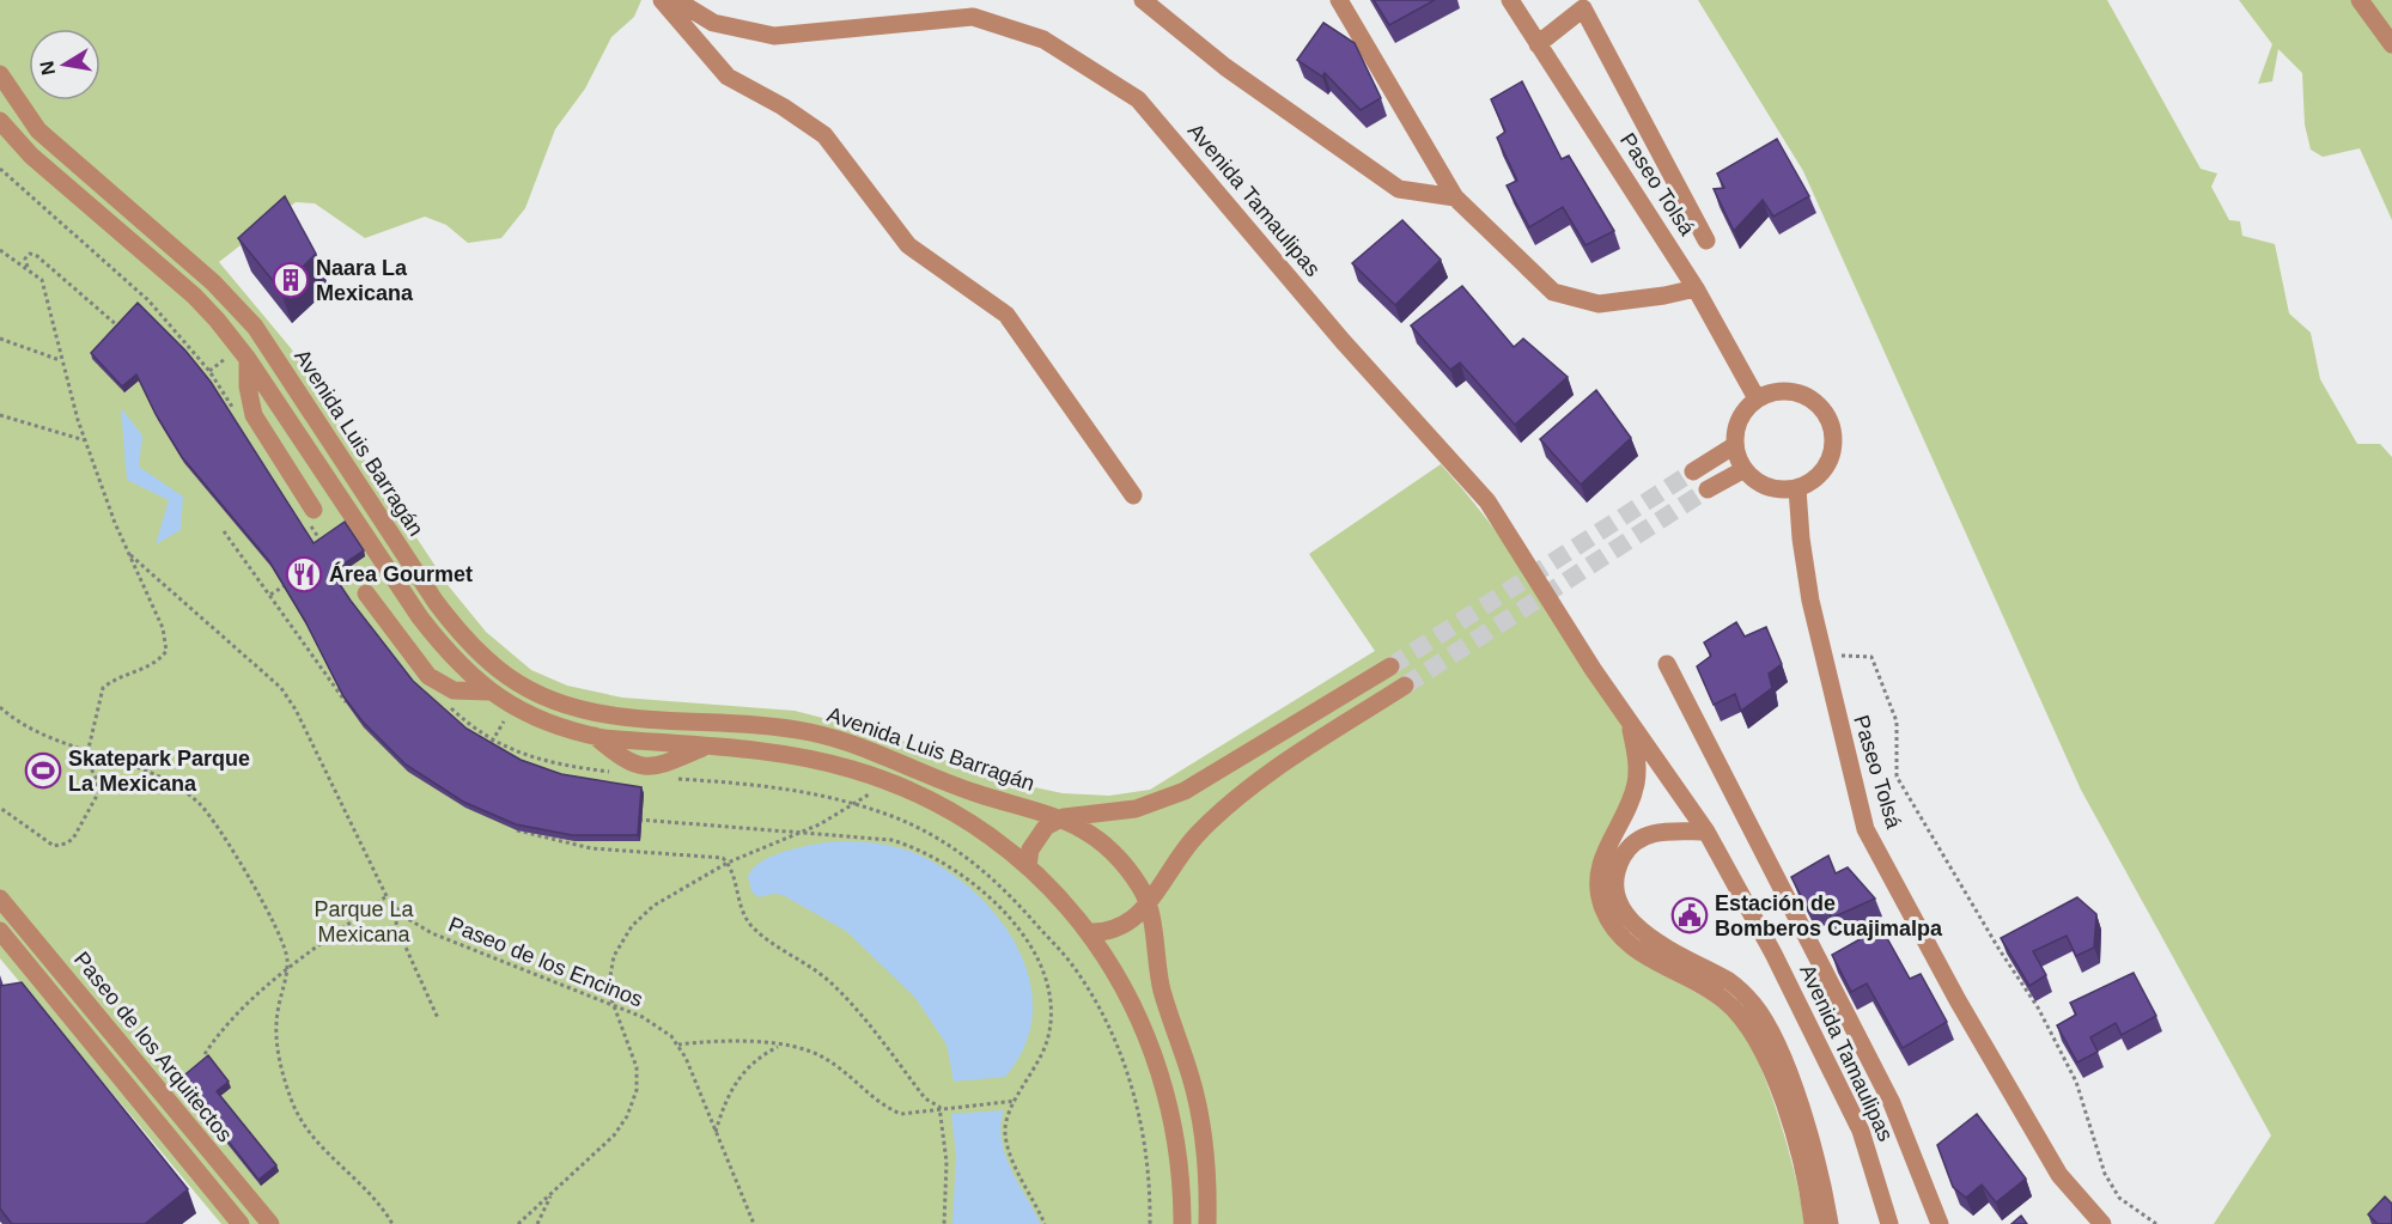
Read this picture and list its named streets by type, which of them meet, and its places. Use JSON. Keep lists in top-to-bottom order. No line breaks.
{"streets":{"street":["Paseo Tolsá","Avenida Tamaulipas","Avenida Luis Barragán","Paseo de los Arquitectos"],"path":["Paseo de los Encinos"]},"parks":["Parque La Mexicana"],"places":{"building":["Naara La Mexicana"],"restaurant":["Área Gourmet"],"sports":["Skatepark Parque La Mexicana"],"public building":["Estación de Bomberos Cuajimalpa"]},"north":"left"}
